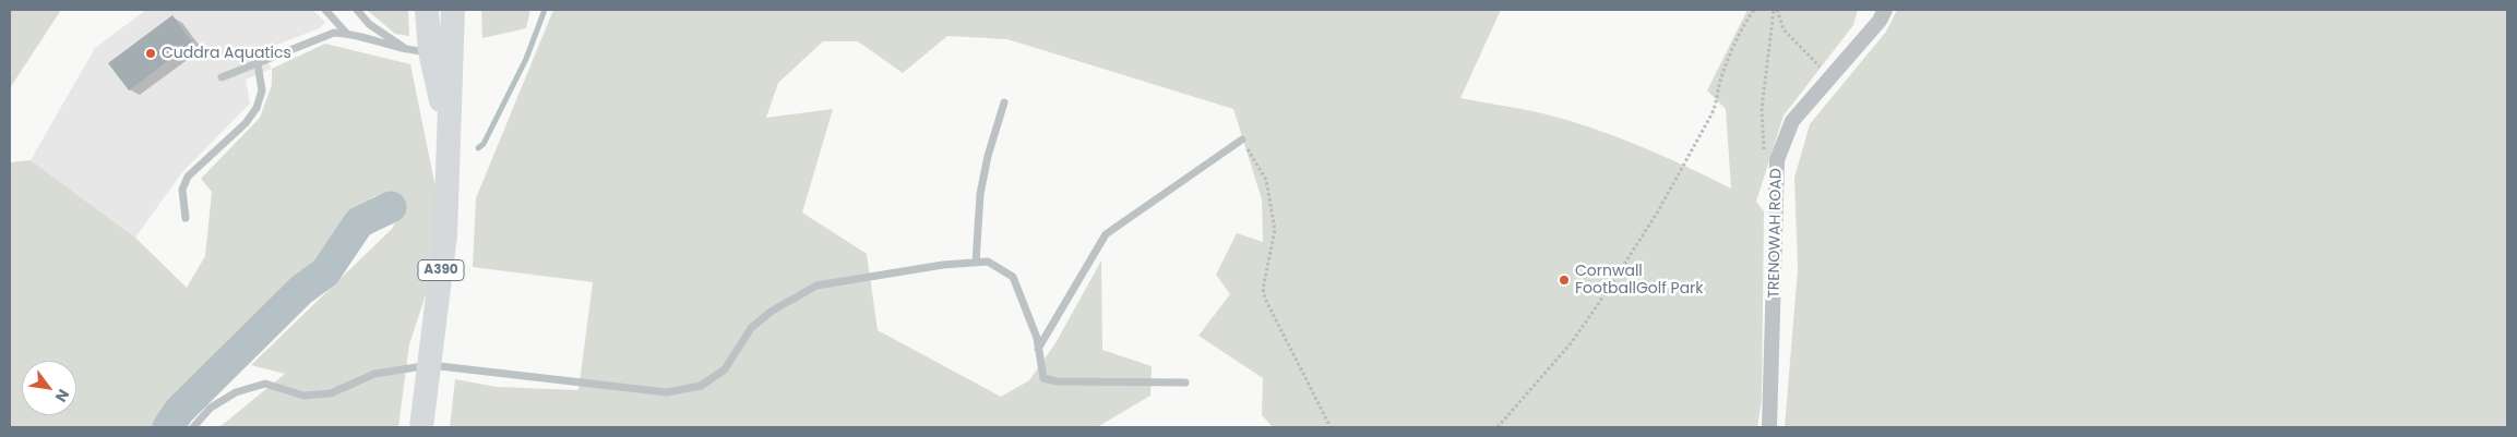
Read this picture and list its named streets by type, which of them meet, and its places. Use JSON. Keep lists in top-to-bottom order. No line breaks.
{"streets":{"highway":["A390"],"street":["TRENOWAH ROAD"]},"places":["Cuddra Aquatics","Cornwall FootballGolf Park"],"north":"bottom right"}
